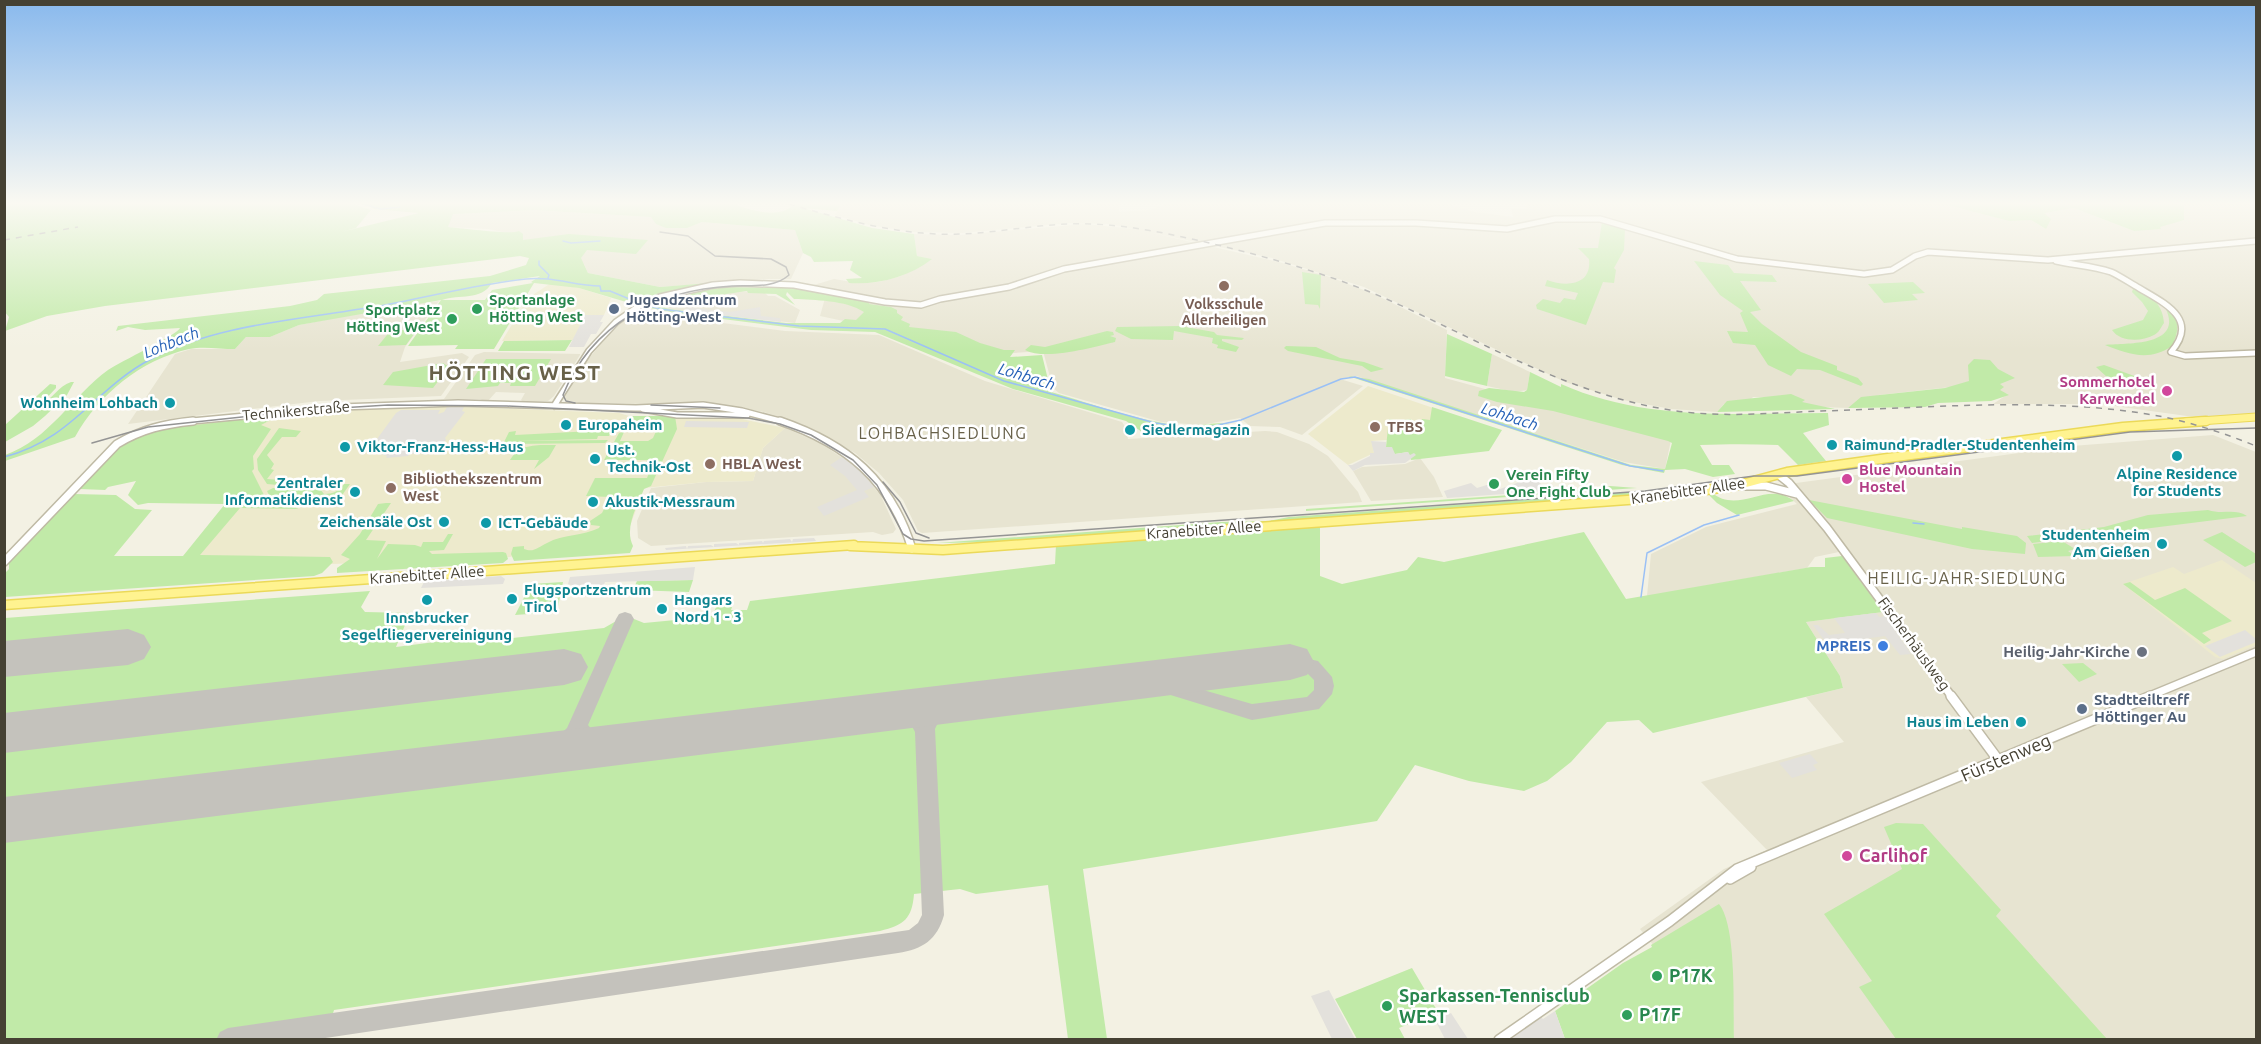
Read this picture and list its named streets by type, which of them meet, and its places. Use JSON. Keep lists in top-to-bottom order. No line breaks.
{"streets":{"main road":["Kranebitter Allee"],"street":["Technikerstraße","Fischerhäuslweg","Fürstenweg"]},"crossings":[["Technikerstraße","Kranebitter Allee"],["Kranebitter Allee","Fischerhäuslweg"],["Fischerhäuslweg","Fürstenweg"]],"districts":["HÖTTING WEST","LOHBACHSIEDLUNG","HEILIG-JAHR-SIEDLUNG"],"water":["Lohbach"],"places":["Volksschule Allerheiligen","Sportanlage Hötting West","Jugendzentrum Hötting-West","Sportplatz Hötting West","Sommerhotel Karwendel","Wohnheim Lohbach","Europaheim","TFBS","Siedlermagazin","Raimund-Pradler-Studentenheim","Viktor-Franz-Hess-Haus","Alpine Residence for Students","Ust. Technik-Ost","HBLA West","Blue Mountain Hostel","Verein Fifty One Fight Club","Bibliothekszentrum West","Zentraler Informatikdienst","Akustik-Messraum","Zeichensäle Ost","ICT-Gebäude","Studentenheim Am Gießen","Flugsportzentrum Tirol","Innsbrucker Segelfliegervereinigung","Hangars Nord 1 - 3","MPREIS","Heilig-Jahr-Kirche","Stadtteiltreff Höttinger Au","Haus im Leben","Carlihof","P17K","Sparkassen-Tennisclub WEST","P17F"]}
